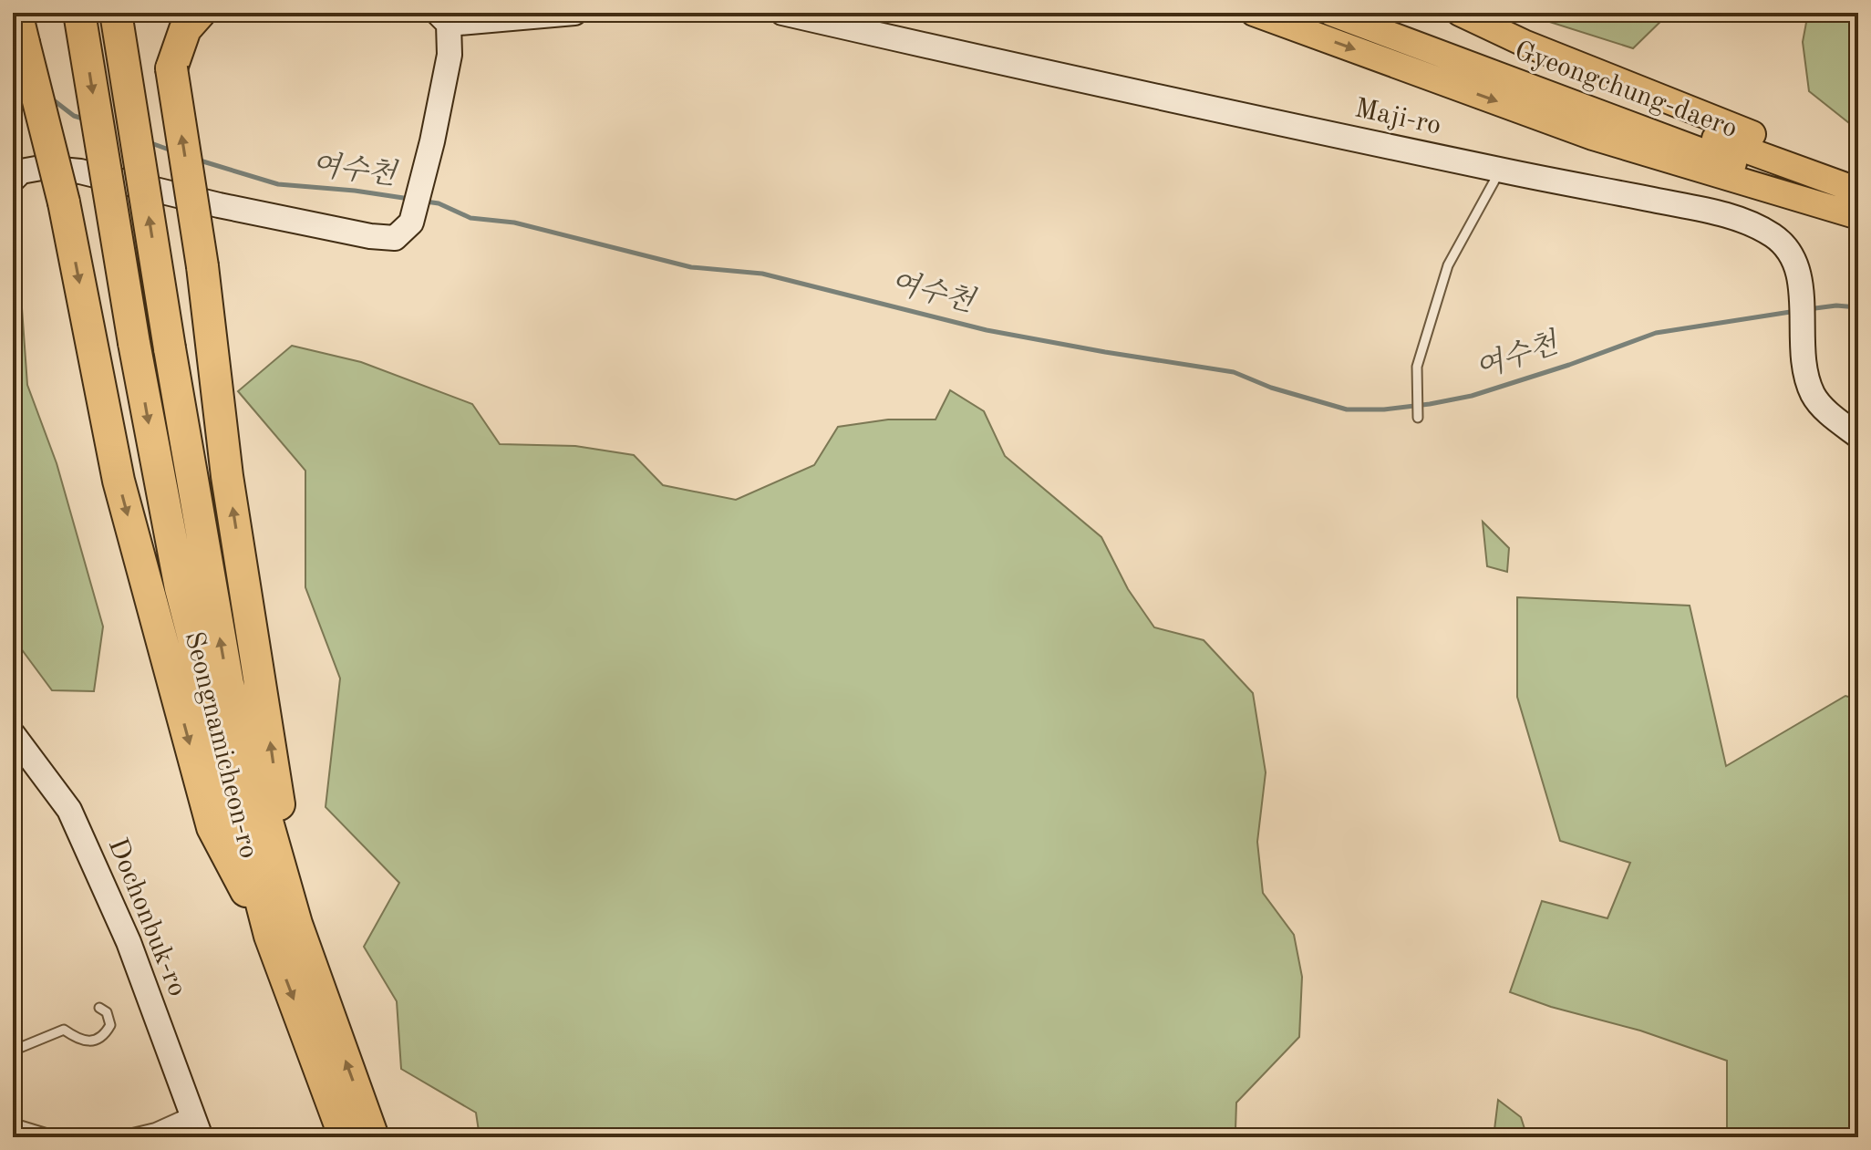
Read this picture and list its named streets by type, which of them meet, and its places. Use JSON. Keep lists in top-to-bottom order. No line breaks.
{"streets":{"highway":["Seongnamicheon-ro"],"main road":["Gyeongchung-daero","Maji-ro","Dochonbuk-ro"]},"water":["여수천"]}
